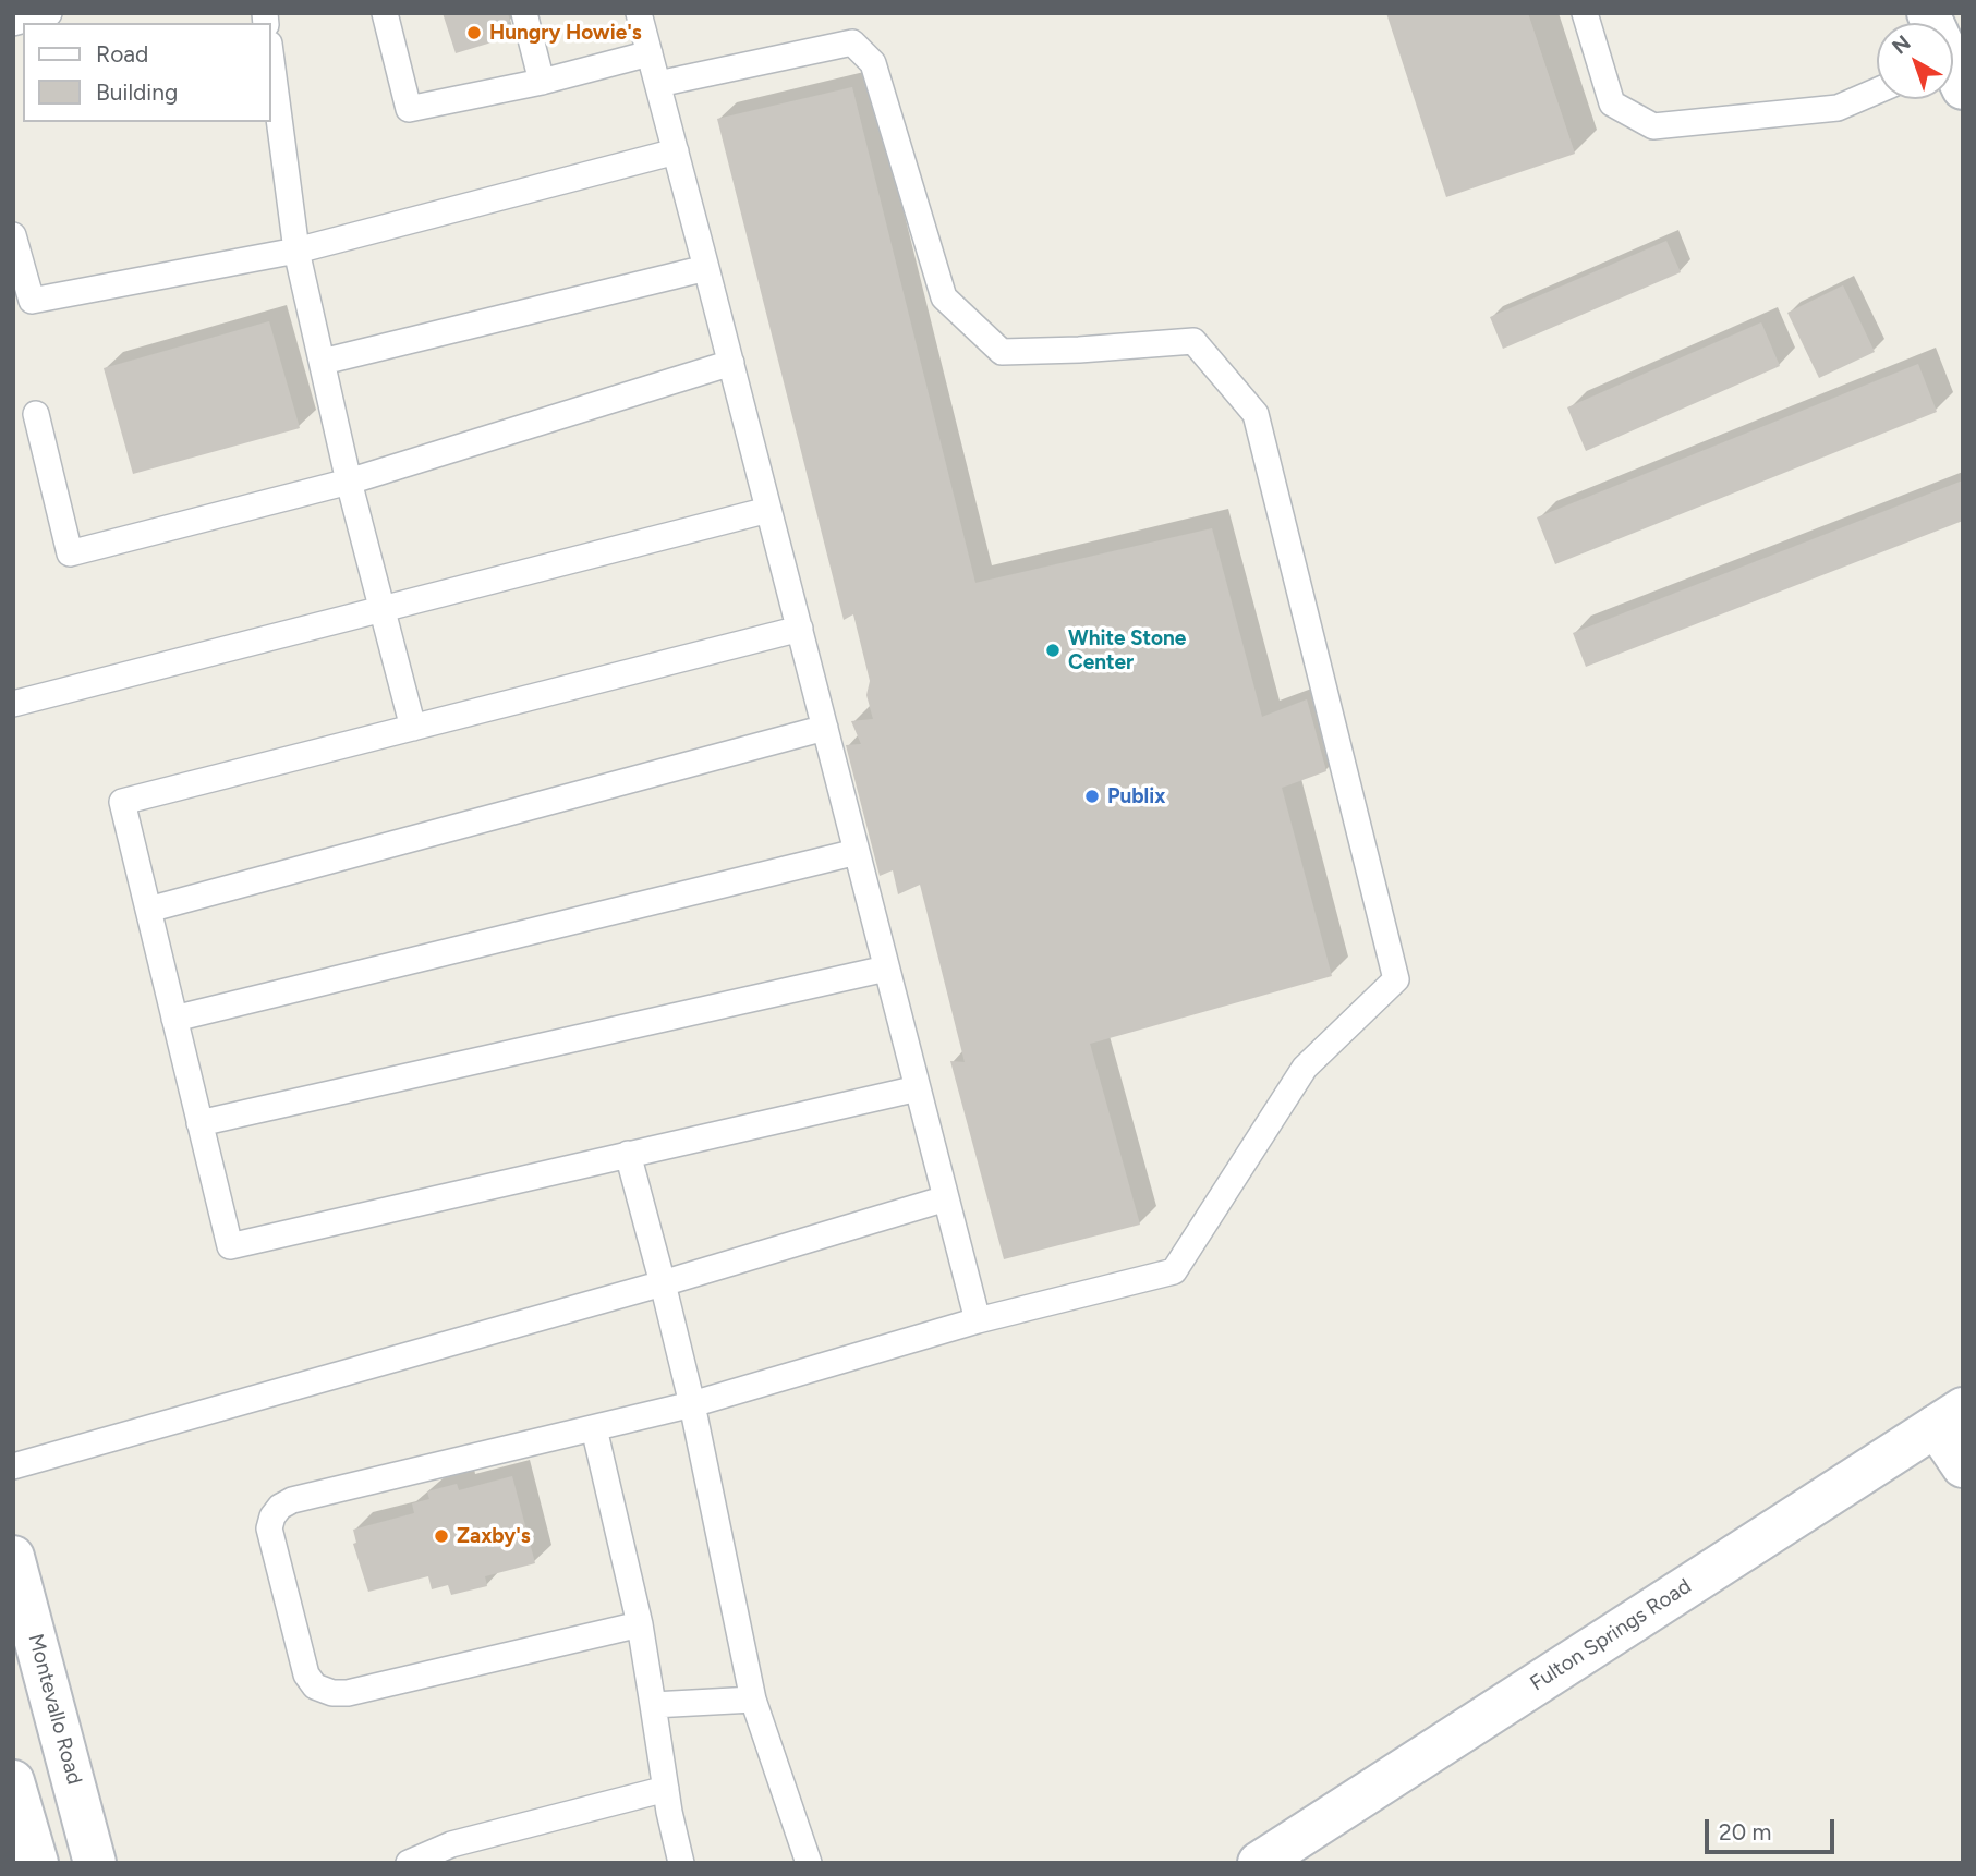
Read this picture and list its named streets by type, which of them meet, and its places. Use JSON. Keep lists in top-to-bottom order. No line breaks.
{"streets":{"street":["Fulton Springs Road","Montevallo Road"]},"places":["Hungry Howie's","White Stone Center","Publix","Zaxby's"],"legend":["Road","Building"],"scale_bar":"20 m","north":"top left"}
